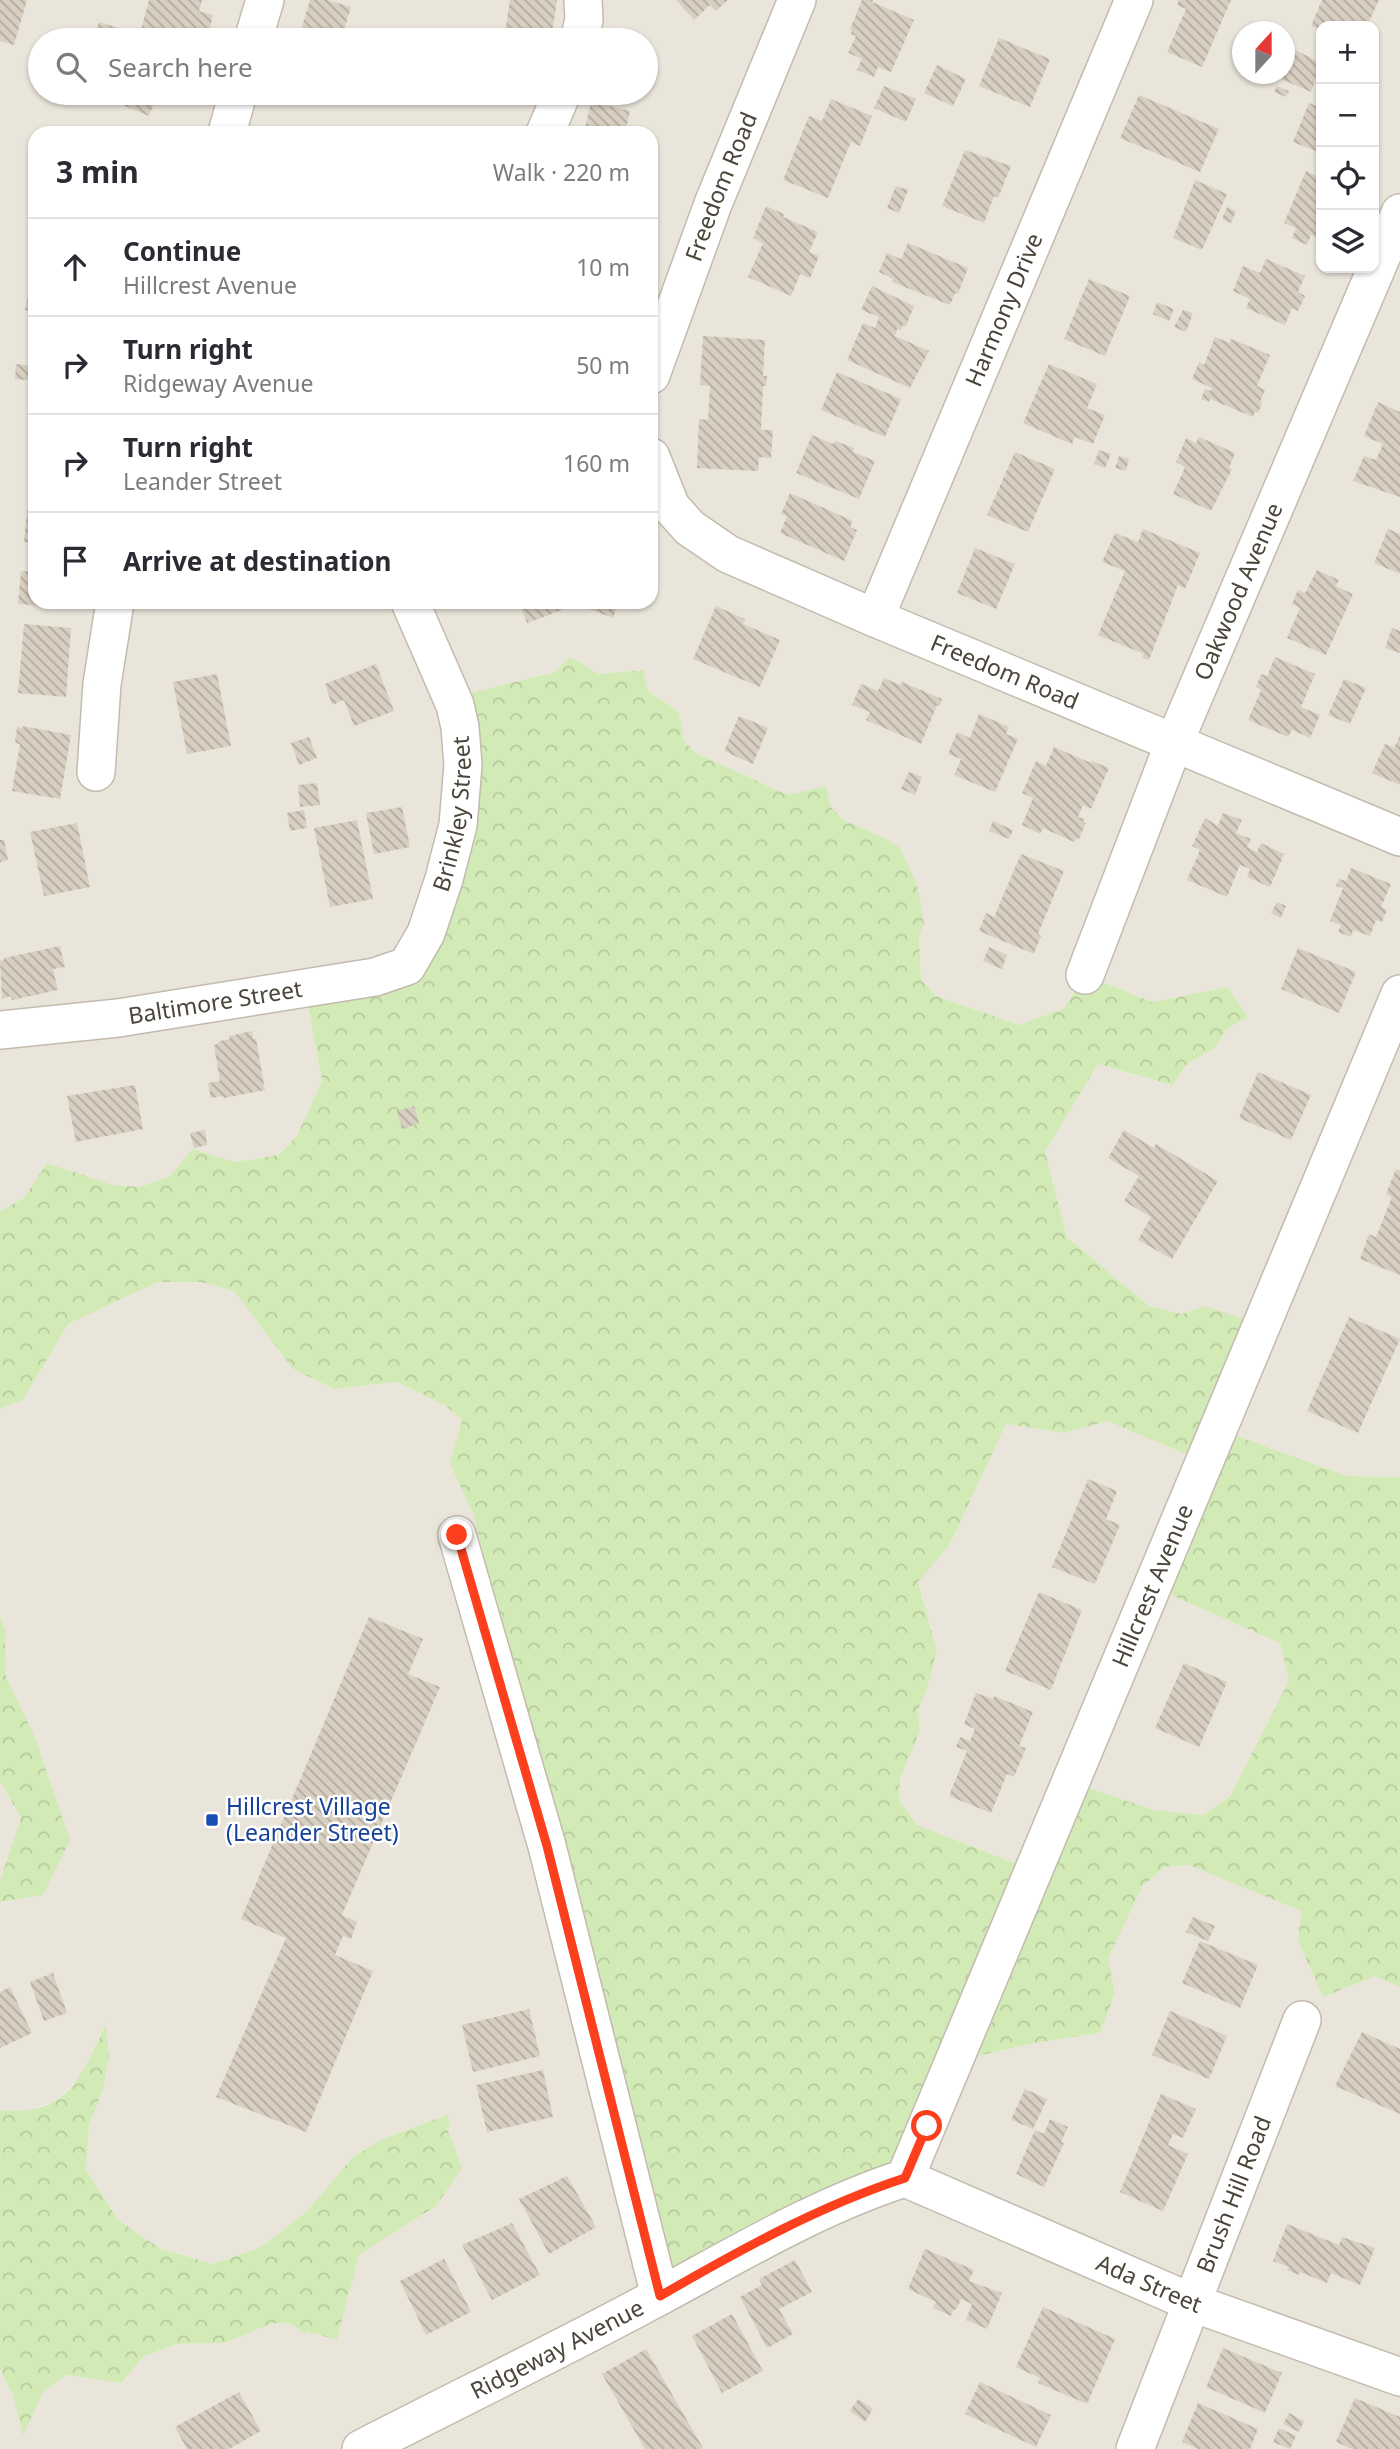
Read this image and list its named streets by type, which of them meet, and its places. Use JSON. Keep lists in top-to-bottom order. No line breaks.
{"streets":{"street":["Freedom Road","Harmony Drive","Oakwood Avenue","Brinkley Street","Baltimore Street","Hillcrest Avenue","Brush Hill Road","Ada Street","Ridgeway Avenue"]},"crossings":[["Freedom Road","Harmony Drive"],["Freedom Road","Oakwood Avenue"],["Brinkley Street","Baltimore Street"],["Hillcrest Avenue","Ada Street"],["Hillcrest Avenue","Ridgeway Avenue"],["Brush Hill Road","Ada Street"],["Ada Street","Ridgeway Avenue"]],"places":{"transit":["Hillcrest Village (Leander Street)"]},"north":"top","page":{"map_buttons":["+","−"],"search":"Search here","heading":["3 min","Walk · 220 m"],"list":[["Continue","Hillcrest Avenue","10 m"],["Turn right","Ridgeway Avenue","50 m"],["Turn right","Leander Street","160 m"],"Arrive at destination"]}}
